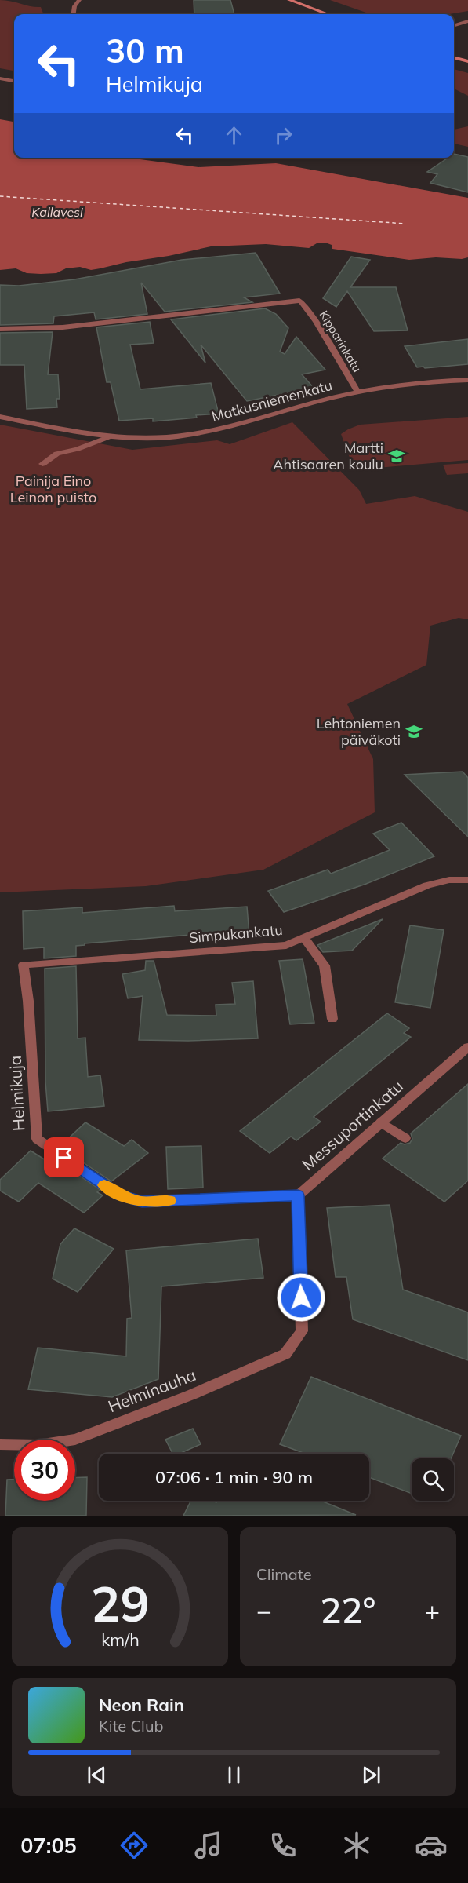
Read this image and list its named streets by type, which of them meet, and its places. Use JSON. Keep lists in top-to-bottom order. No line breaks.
{"streets":{"street":["Kipparinkatu","Matkusniemenkatu","Simpukankatu","Helmikuja","Messuportinkatu","Helminauha"]},"crossings":[["Kipparinkatu","Matkusniemenkatu"],["Simpukankatu","Helmikuja"],["Helmikuja","Messuportinkatu"],["Helmikuja","Helminauha"],["Messuportinkatu","Helminauha"]],"water":["Kallavesi"],"parks":["Painija Eino Leinon puisto"],"places":{"school or university":["Martti Ahtisaaren koulu","Lehtoniemen päiväkoti"]},"page":{"turn":["30 m","Helmikuja"],"limit":"30","trip":"07:06 · 1 min · 90 m","tile":"Climate","heat":["−","22°","+"],"song":["Neon Rain","Kite Club"],"tabs":"07:05","gauge":["29","km/h"]}}
